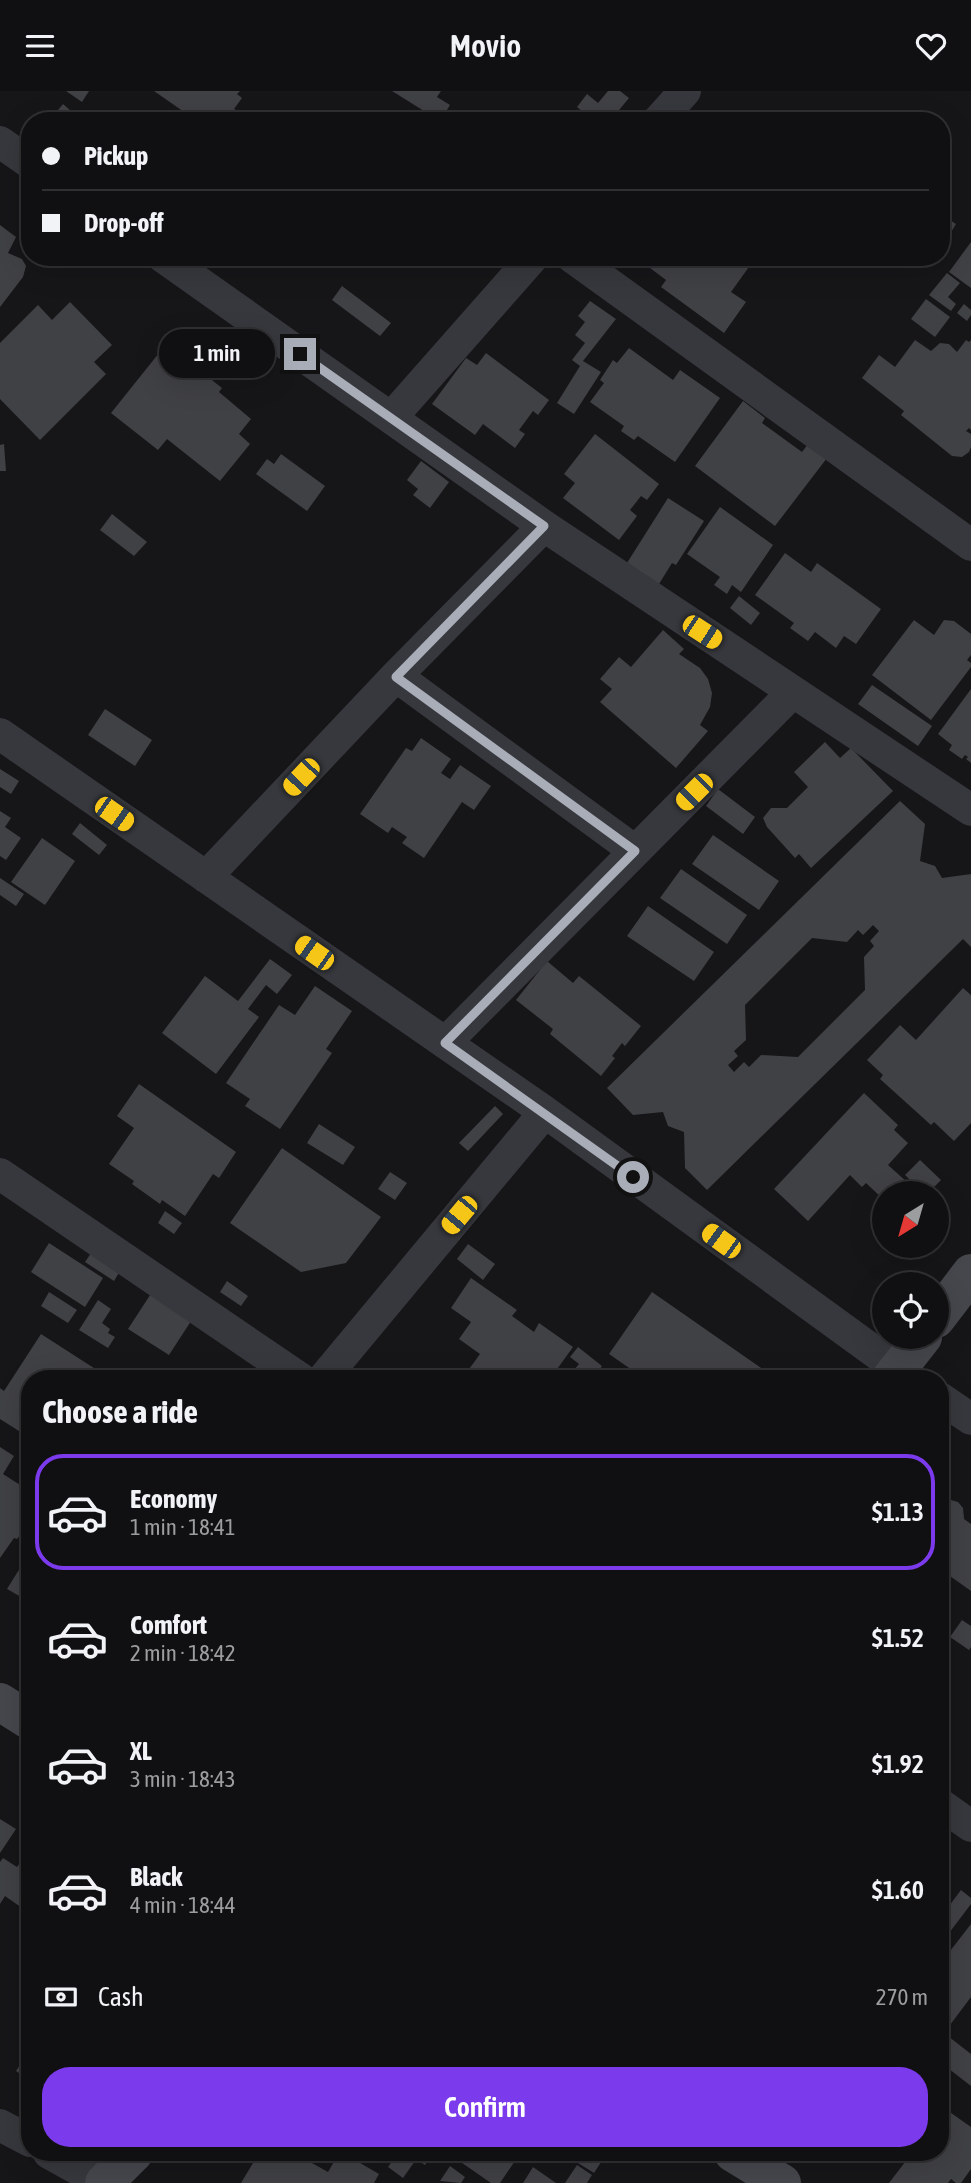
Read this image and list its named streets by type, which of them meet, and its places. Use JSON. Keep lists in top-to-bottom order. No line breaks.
{"north":"bottom left","page":{"header":"Movio","banner":["Pickup","Drop-off"],"bubble":"1 min","heading":"Choose a ride","list":[{"name":"Economy","note":"1 min · 18:41","value":"$1.13"},{"name":"Comfort","note":"2 min · 18:42","value":"$1.52"},{"name":"XL","note":"3 min · 18:43","value":"$1.92"},{"name":"Black","note":"4 min · 18:44","value":"$1.60"}],"pay":["Cash","270 m"],"buttons":"Confirm"}}
